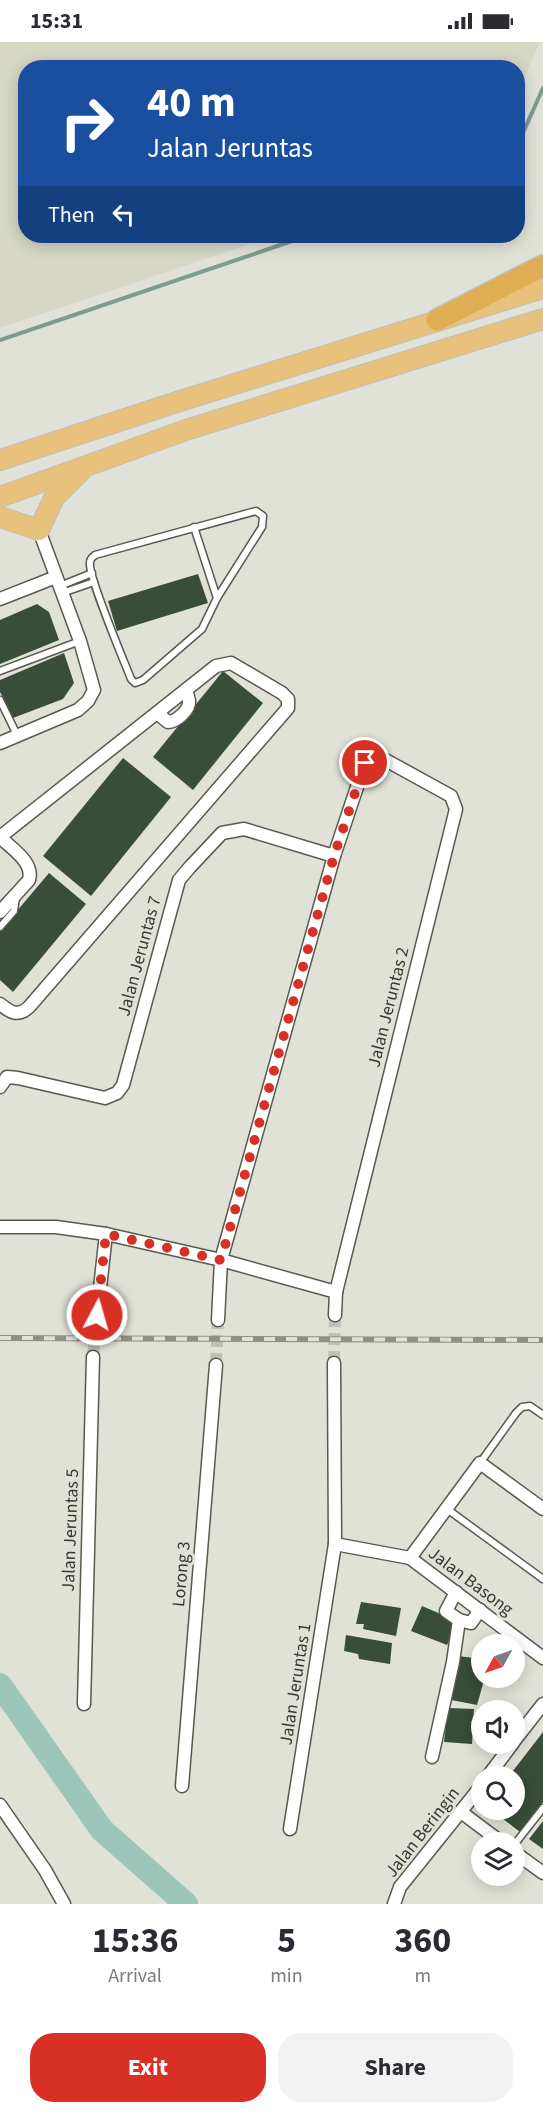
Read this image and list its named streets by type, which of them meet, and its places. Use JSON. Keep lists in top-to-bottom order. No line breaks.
{"streets":{"street":["Jalan Jeruntas 7","Jalan Jeruntas 2","Jalan Jeruntas 5","Lorong 3","Jalan Basong","Jalan Jeruntas 1","Jalan Beringin"]},"crossings":[["Jalan Jeruntas 7","Jalan Jeruntas 2"],["Jalan Basong","Jalan Jeruntas 1"]],"north":"bottom left","page":{"status":"15:31","turn":["40 m","Jalan Jeruntas"],"then":"Then","eta":["15:36","Arrival","5","min","360","m"],"buttons":["Exit","Share"]}}
